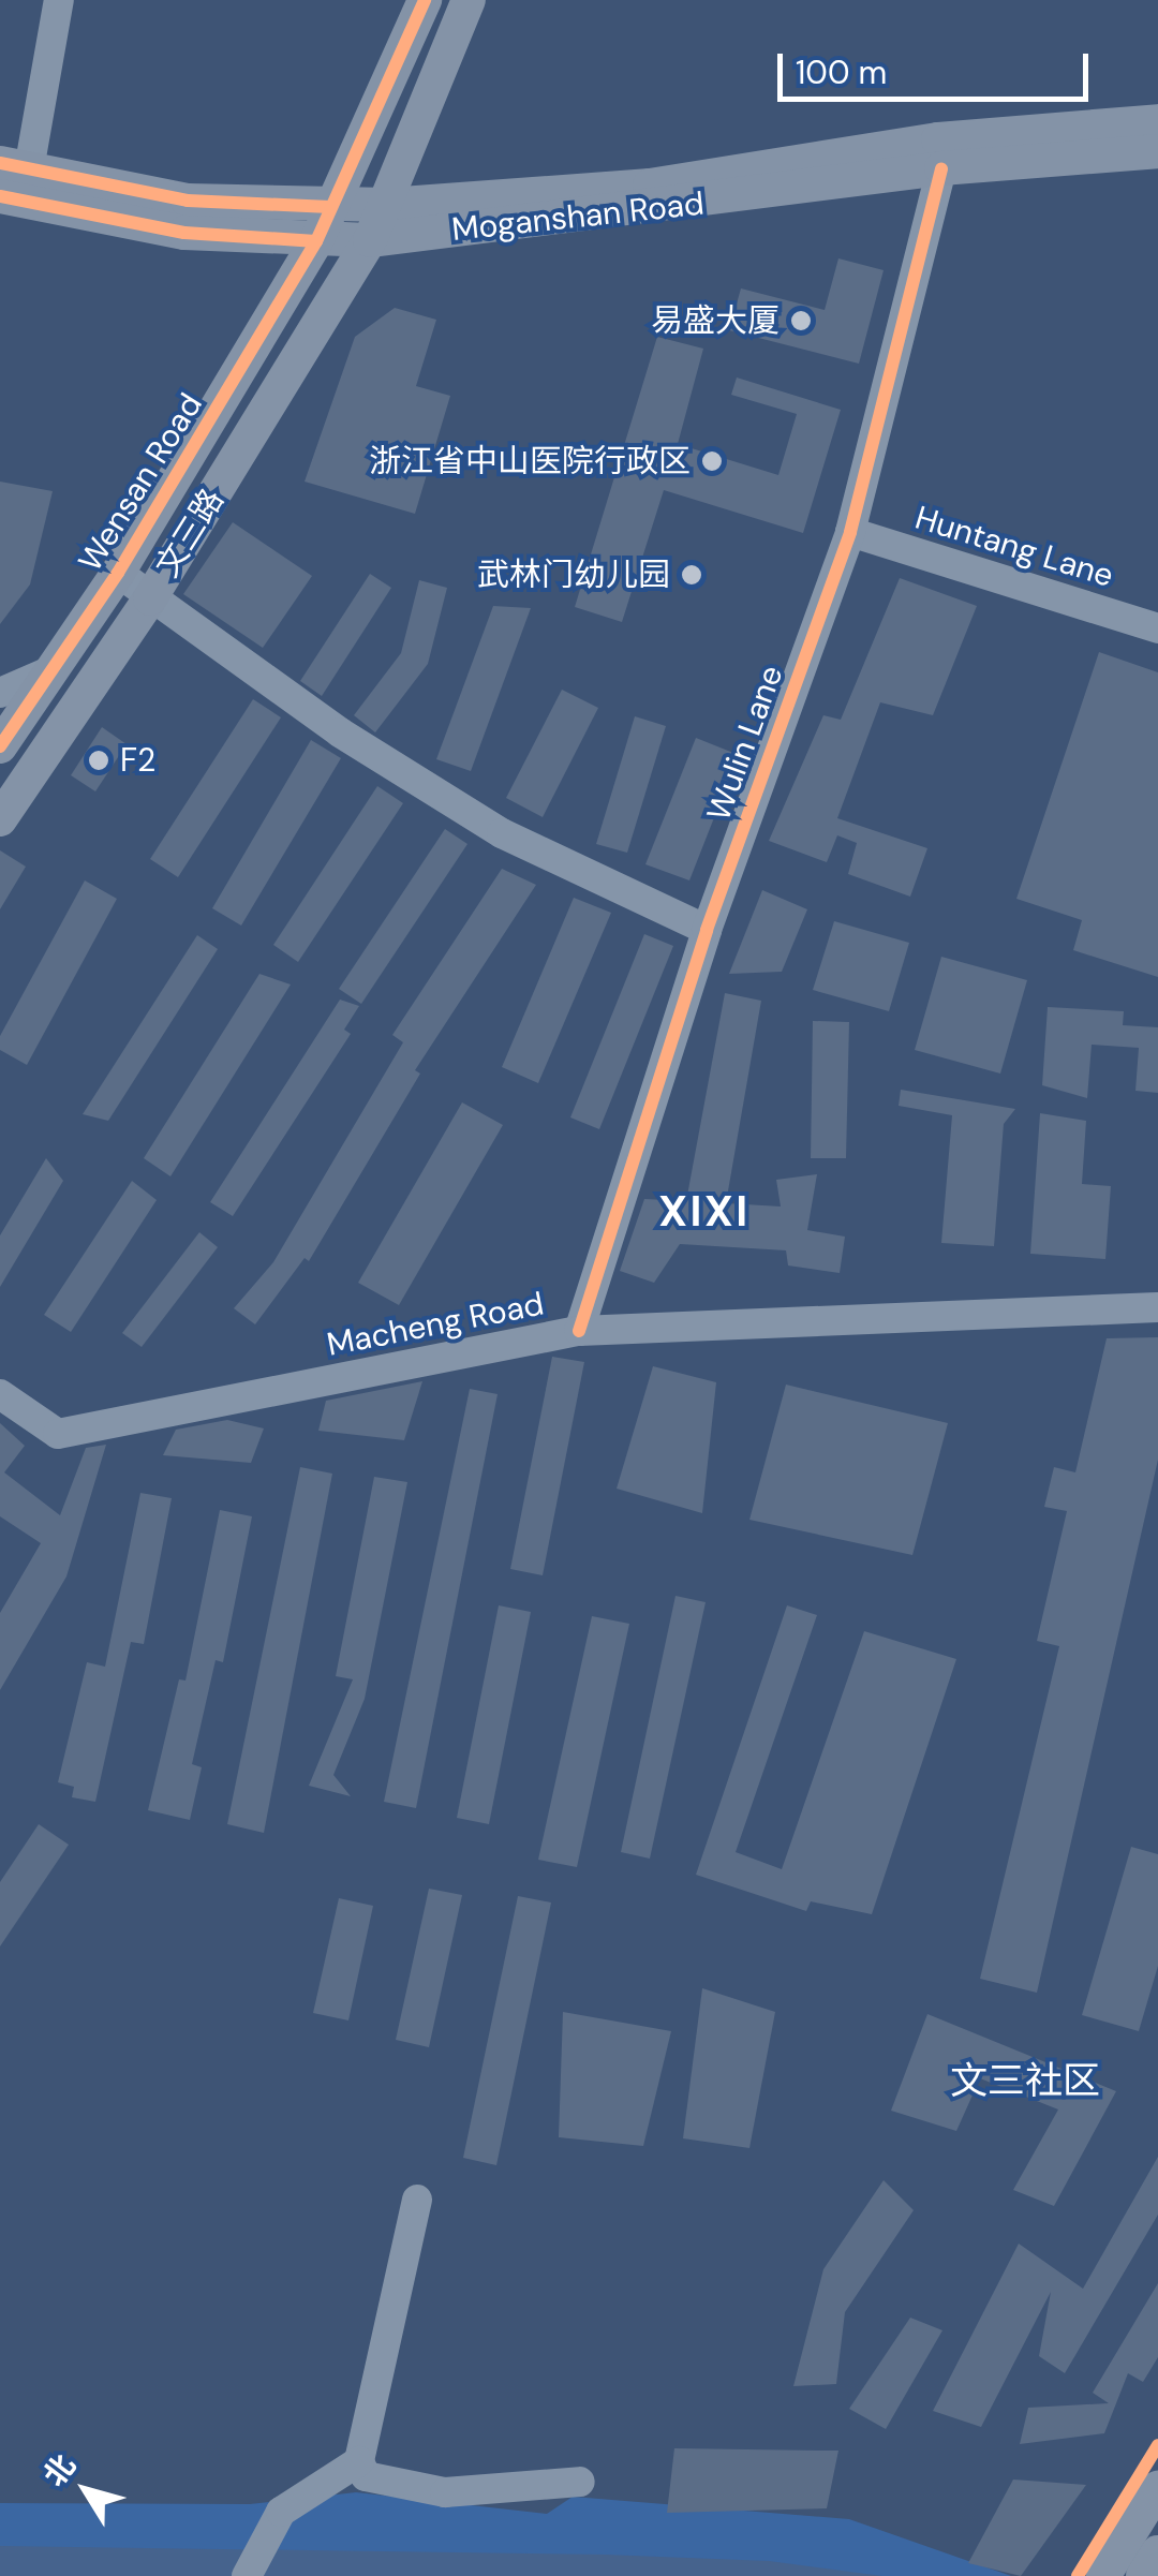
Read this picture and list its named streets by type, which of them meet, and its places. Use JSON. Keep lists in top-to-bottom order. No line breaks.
{"streets":{"main road":["Moganshan Road","Wensan Road","文三路"],"street":["Huntang Lane","Wulin Lane","Macheng Road"]},"crossings":[["Moganshan Road","Wensan Road"],["Moganshan Road","文三路"],["Moganshan Road","Wulin Lane"],["Huntang Lane","Wulin Lane"],["Wulin Lane","Macheng Road"]],"districts":["XIXI","文三社区"],"places":["易盛大厦","浙江省中山医院行政区","武林门幼儿园","F2"],"scale_bar":"100 m","north":"top left"}
